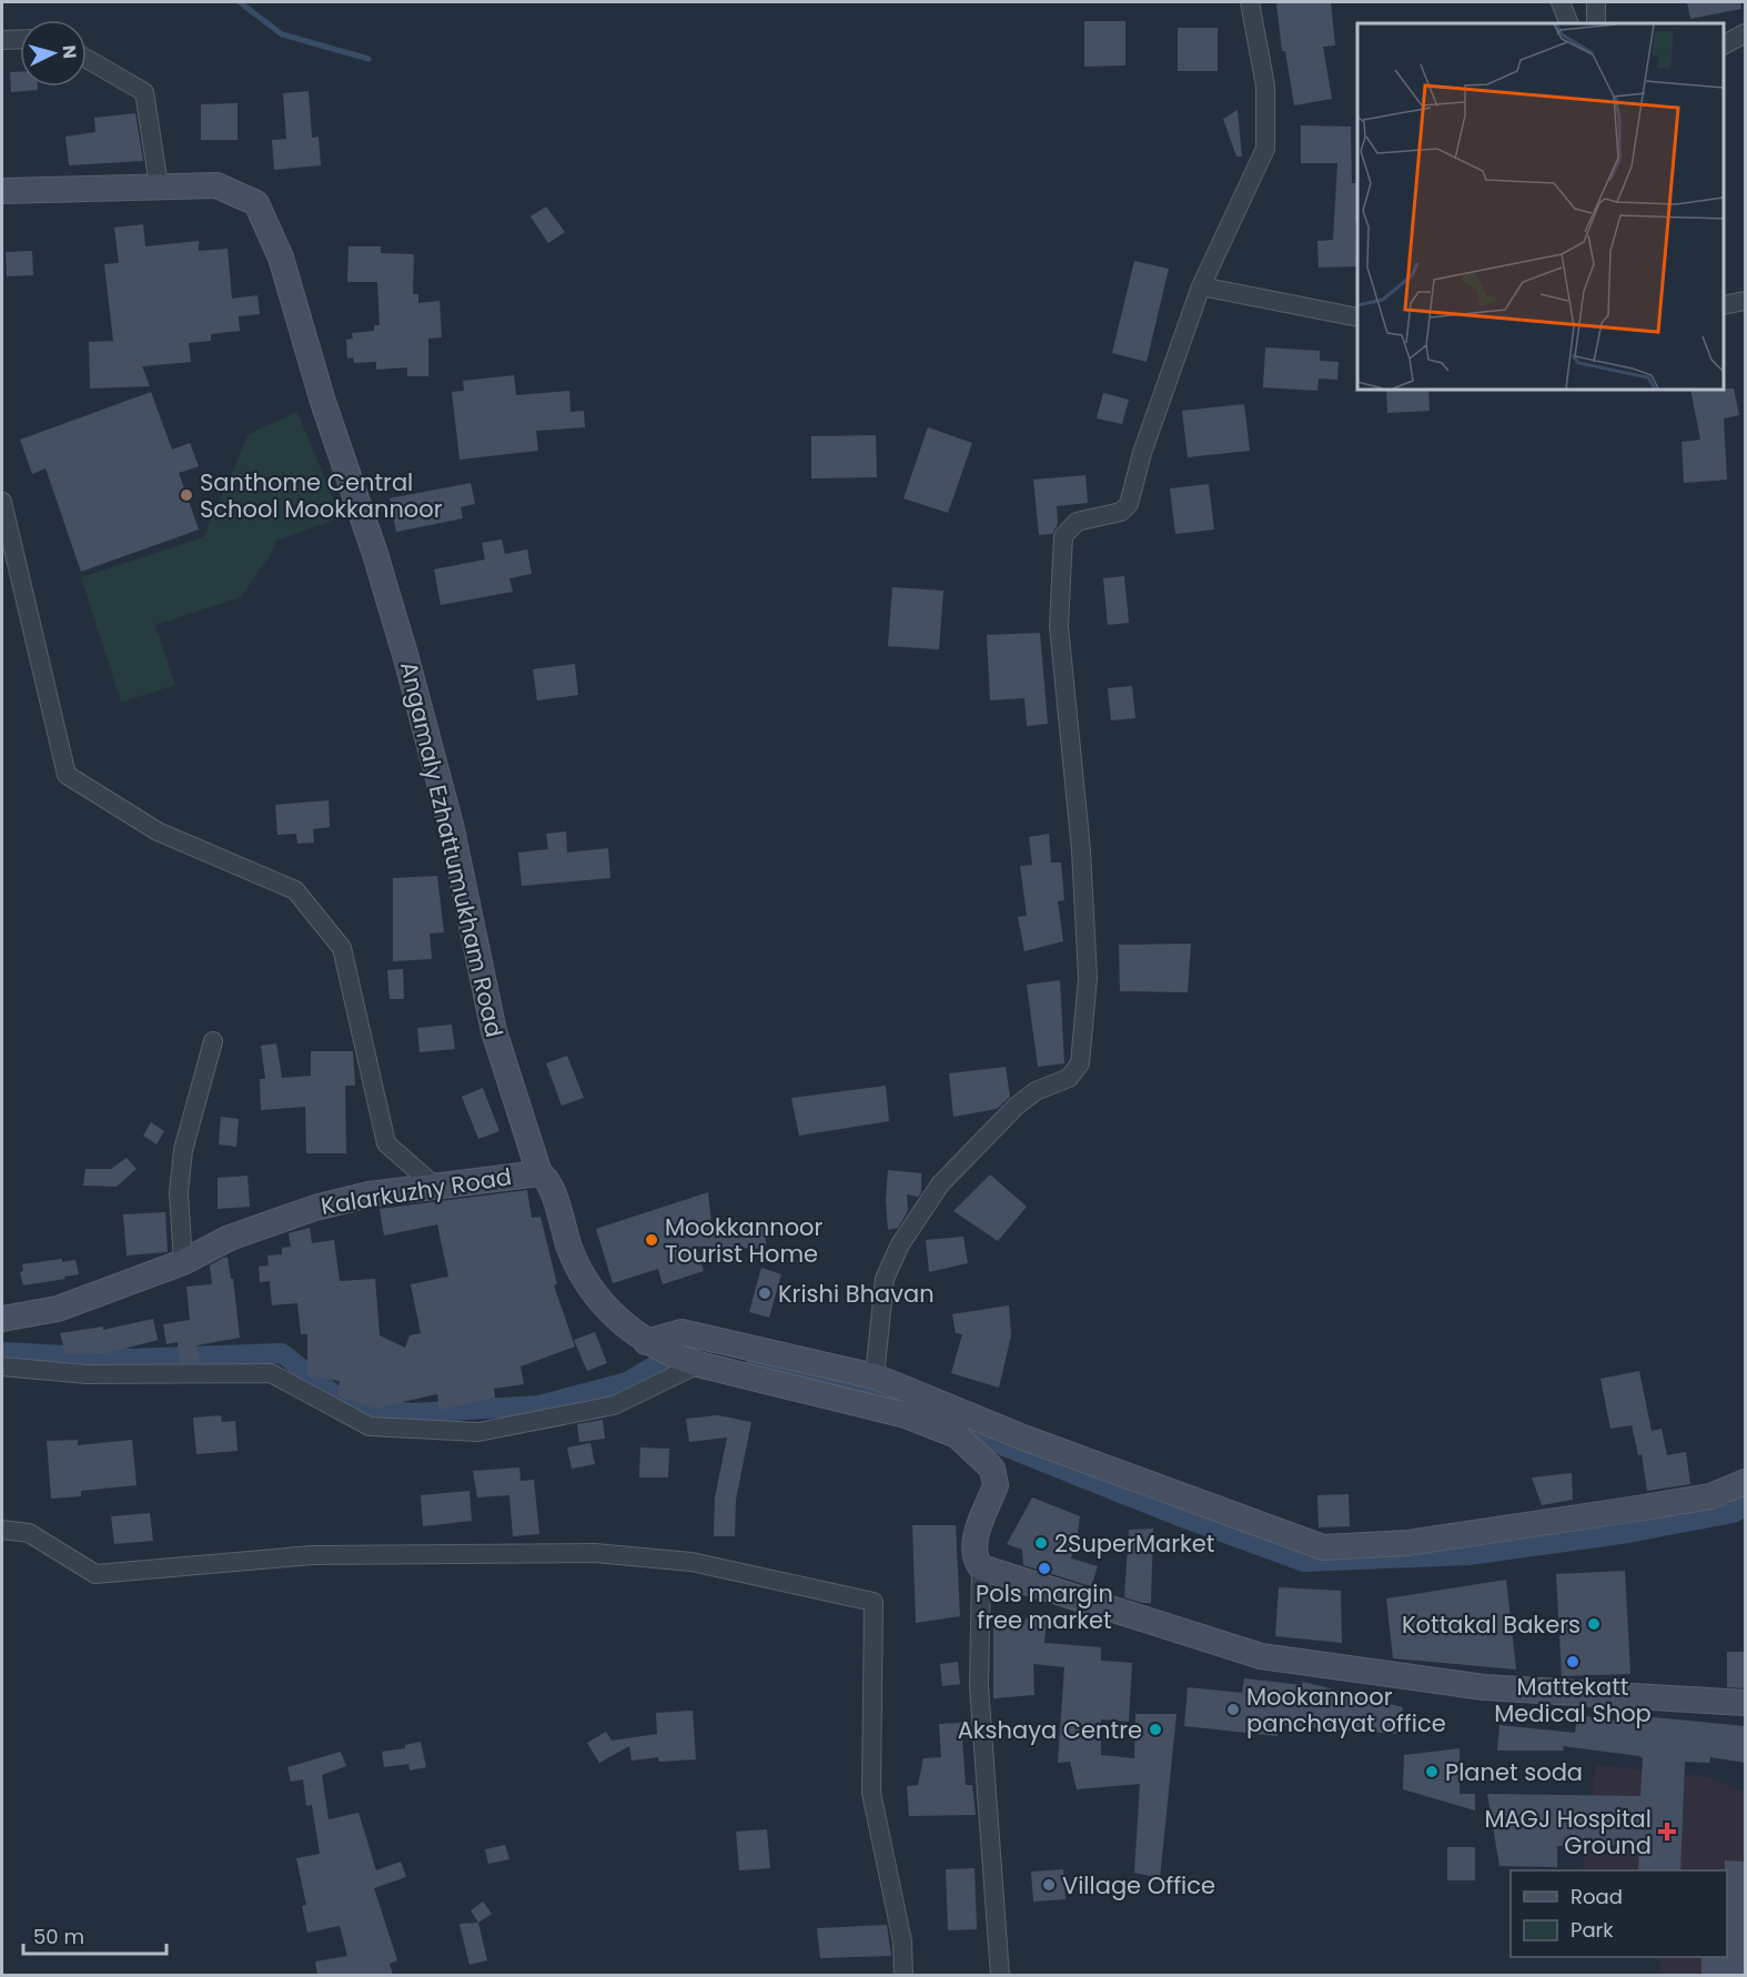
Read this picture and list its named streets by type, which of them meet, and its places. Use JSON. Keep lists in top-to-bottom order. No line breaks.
{"streets":{"street":["Angamaly Ezhattumukham Road","Kalarkuzhy Road"]},"crossings":[["Angamaly Ezhattumukham Road","Kalarkuzhy Road"]],"places":{"other":["Santhome Central School Mookkannoor","Mookkannoor Tourist Home","Krishi Bhavan","2SuperMarket","Pols margin free market","Kottakal Bakers","Mattekatt Medical Shop","Mookannoor panchayat office","Akshaya Centre","Planet soda","Village Office"],"health":["MAGJ Hospital Ground"]},"legend":["Road","Park"],"scale_bar":"50 m","north":"right"}
